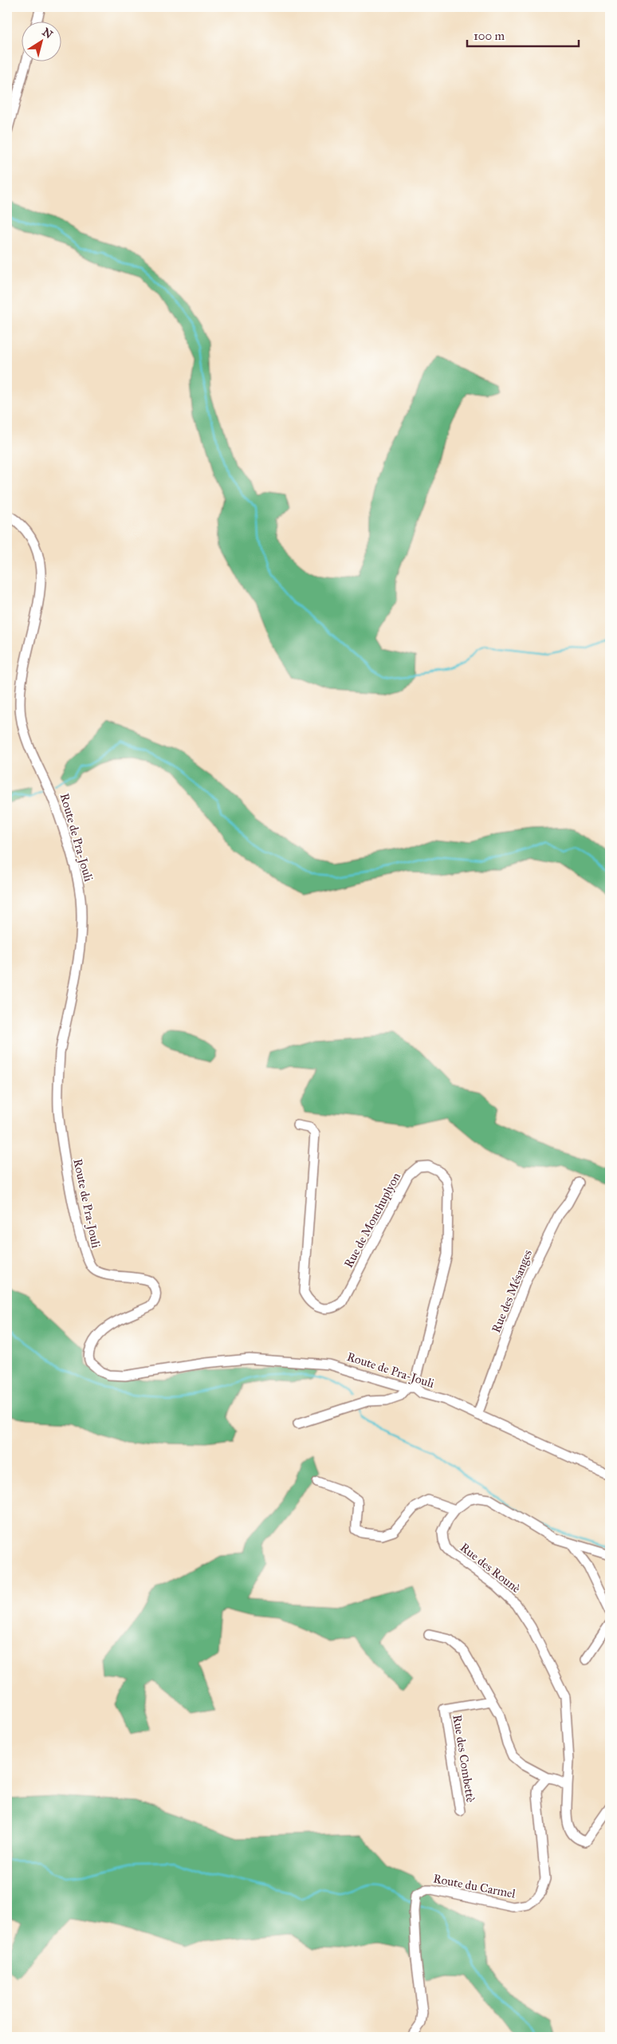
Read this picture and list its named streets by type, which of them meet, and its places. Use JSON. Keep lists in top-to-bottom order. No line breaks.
{"streets":{"street":["Route de Pra-Jouli","Rue de Monchuplyon","Rue des Mésanges","Rue des Rounè","Rue des Combettè","Route du Carmel"]},"crossings":[["Route de Pra-Jouli","Rue de Monchuplyon"],["Route de Pra-Jouli","Rue des Mésanges"]],"scale_bar":"100 m","north":"top right"}
